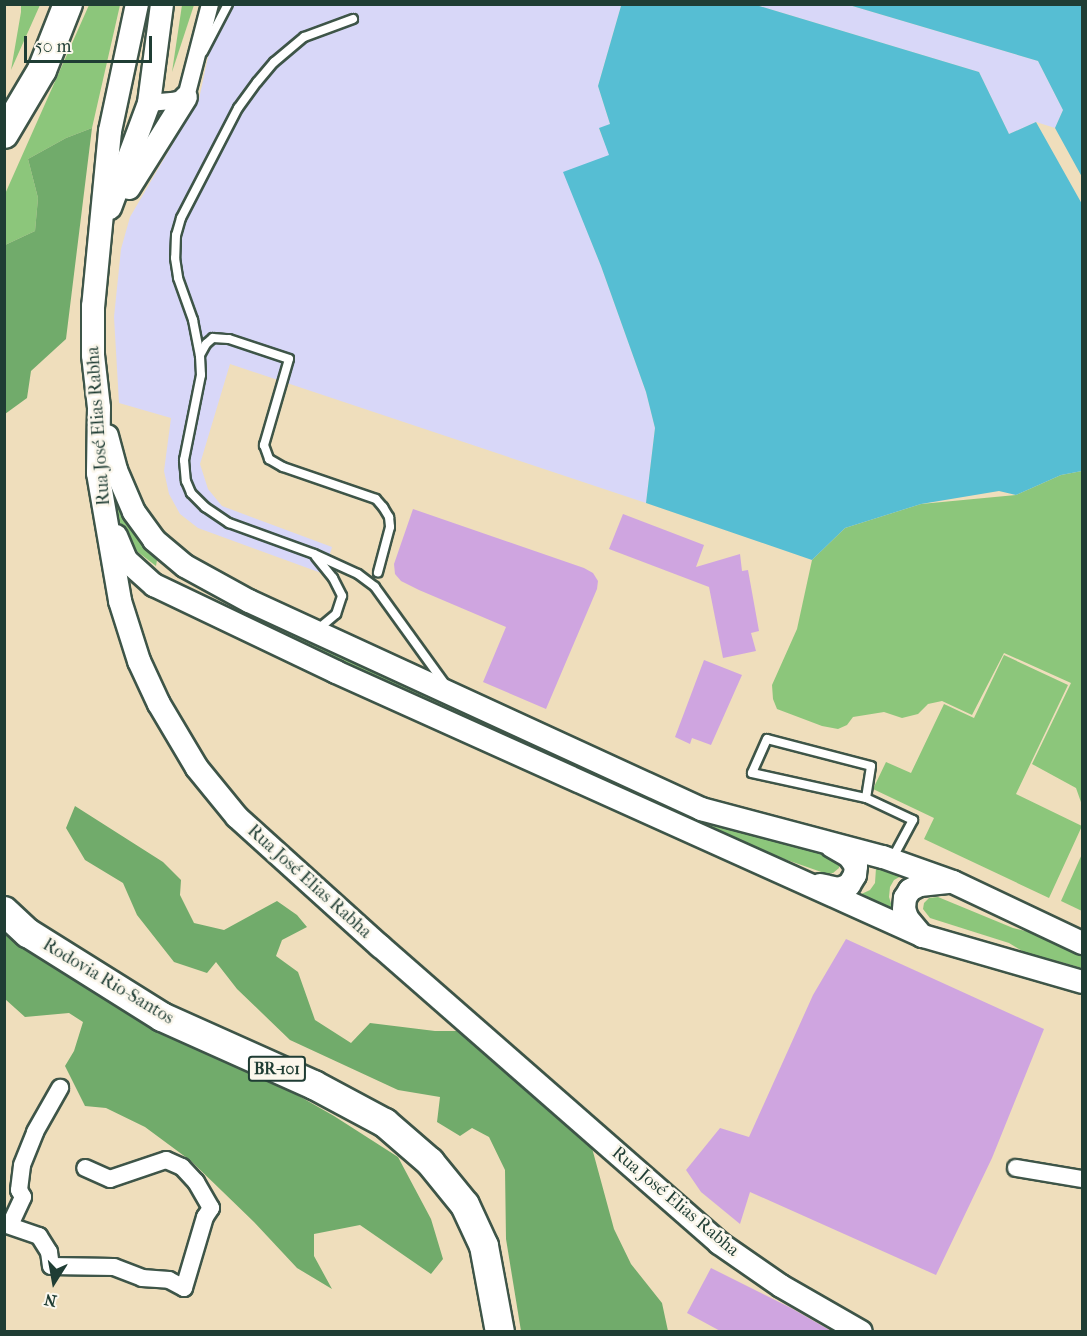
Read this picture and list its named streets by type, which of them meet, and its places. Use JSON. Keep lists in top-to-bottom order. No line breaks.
{"streets":{"highway":["Rodovia Rio-Santos","BR-101"],"main road":["Rua José Elias Rabha"]},"scale_bar":"50 m","north":"bottom"}
